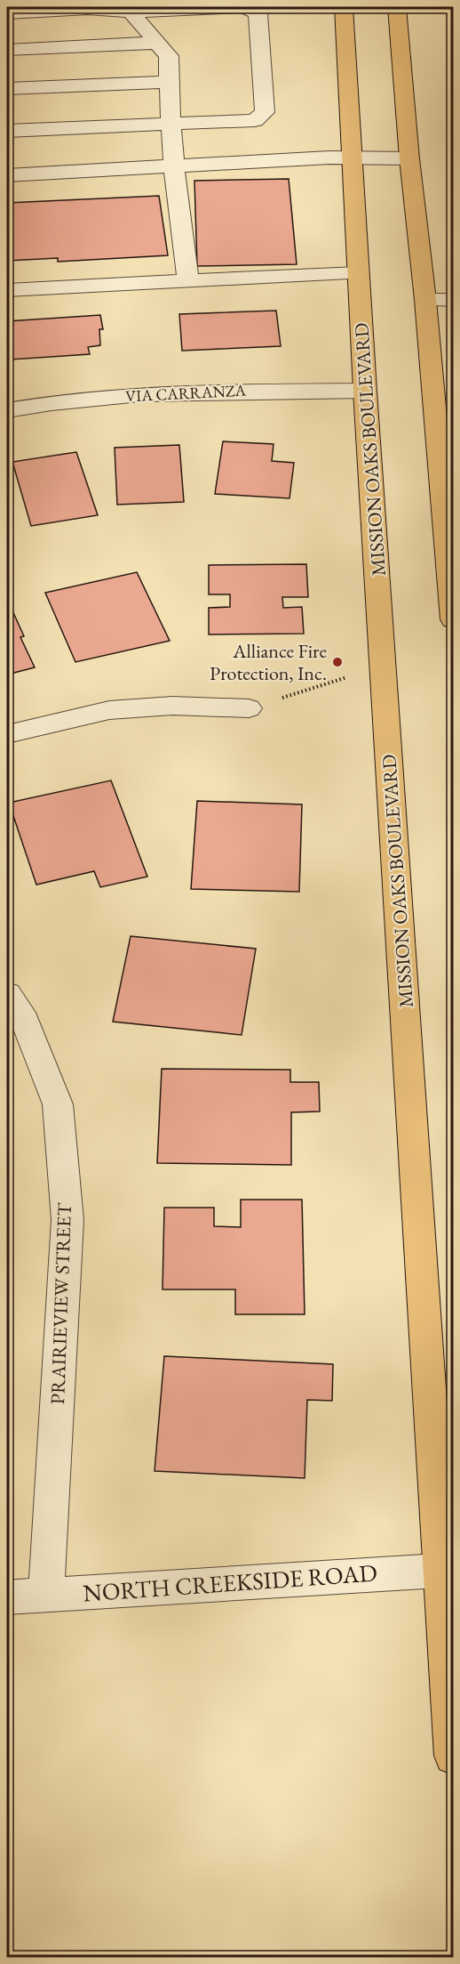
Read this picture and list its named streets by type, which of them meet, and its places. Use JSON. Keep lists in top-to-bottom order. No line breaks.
{"streets":{"main road":["MISSION OAKS BOULEVARD"],"street":["VIA CARRANZA","PRAIRIEVIEW STREET","NORTH CREEKSIDE ROAD"]},"crossings":[["VIA CARRANZA","MISSION OAKS BOULEVARD"],["MISSION OAKS BOULEVARD","NORTH CREEKSIDE ROAD"],["PRAIRIEVIEW STREET","NORTH CREEKSIDE ROAD"]],"places":["Alliance Fire Protection, Inc."]}
